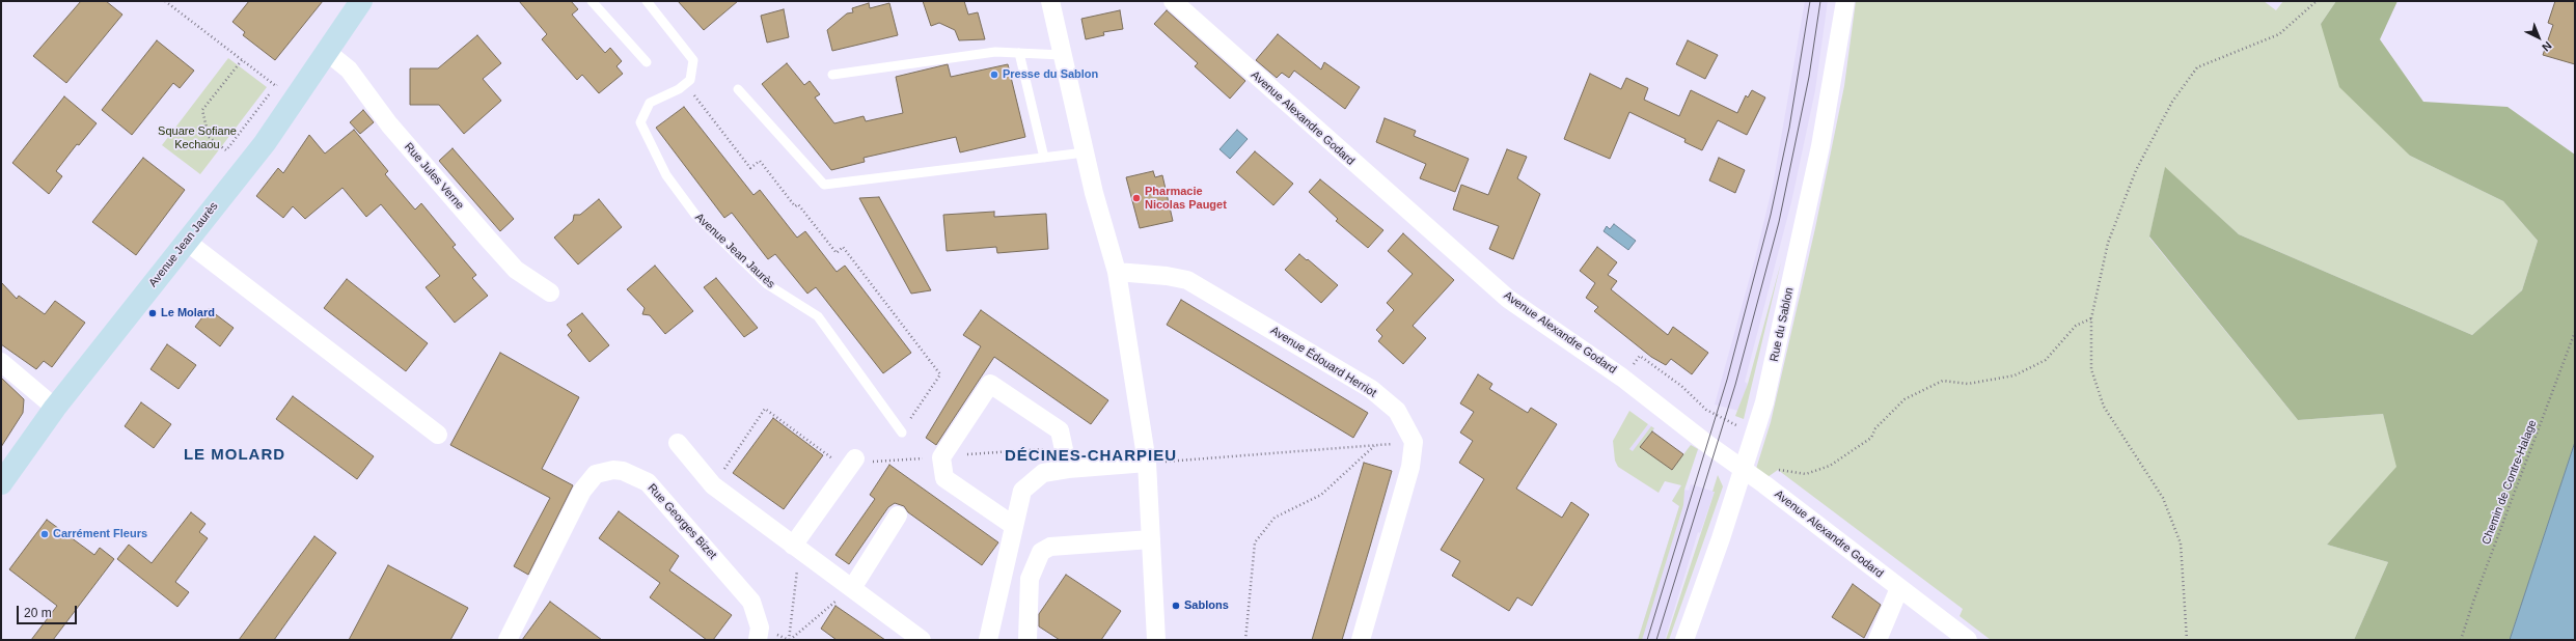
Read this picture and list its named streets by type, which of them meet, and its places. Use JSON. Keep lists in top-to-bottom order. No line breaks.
{"streets":{"main road":["Avenue Jean Jaurès"],"street":["Avenue Alexandre Godard","Rue Jules Verne","Rue du Sablon","Avenue Édouard Herriot","Rue Georges Bizet"],"path":["Chemin de Contre-Halage"]},"crossings":[["Avenue Alexandre Godard","Rue du Sablon"],["Rue Jules Verne","Avenue Jean Jaurès"]],"districts":["LE MOLARD","DÉCINES-CHARPIEU"],"parks":["Square Sofiane Kechaou"],"places":["Presse du Sablon","Pharmacie Nicolas Pauget","Le Molard","Carrément Fleurs","Sablons"],"scale_bar":"20 m","north":"bottom right"}
